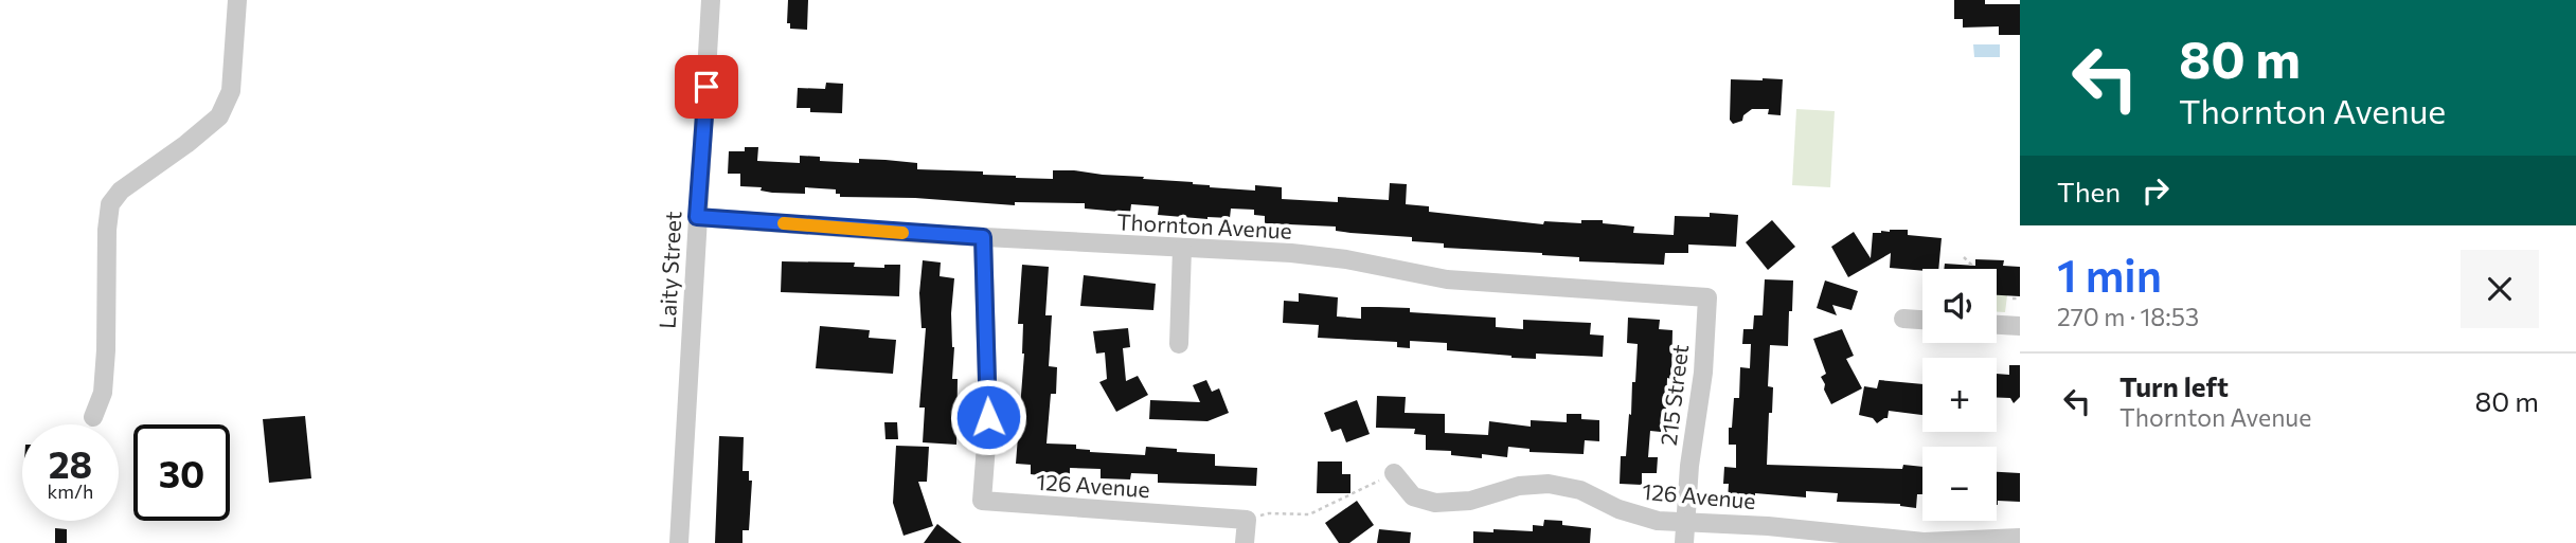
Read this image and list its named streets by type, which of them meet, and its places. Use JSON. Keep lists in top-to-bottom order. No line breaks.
{"streets":{"street":["Thornton Avenue","Laity Street","215 Street","126 Avenue"]},"crossings":[["Thornton Avenue","Laity Street"],["Thornton Avenue","215 Street"],["Thornton Avenue","126 Avenue"],["215 Street","126 Avenue"]],"page":{"turn":["80 m","Thornton Avenue"],"then":"Then","heading":["1 min","270 m · 18:53"],"map_buttons":["+","−"],"list":[{"name":"Turn left","note":"Thornton Avenue","value":"80 m"}],"speed":"28 km/h","limit":"30"}}
